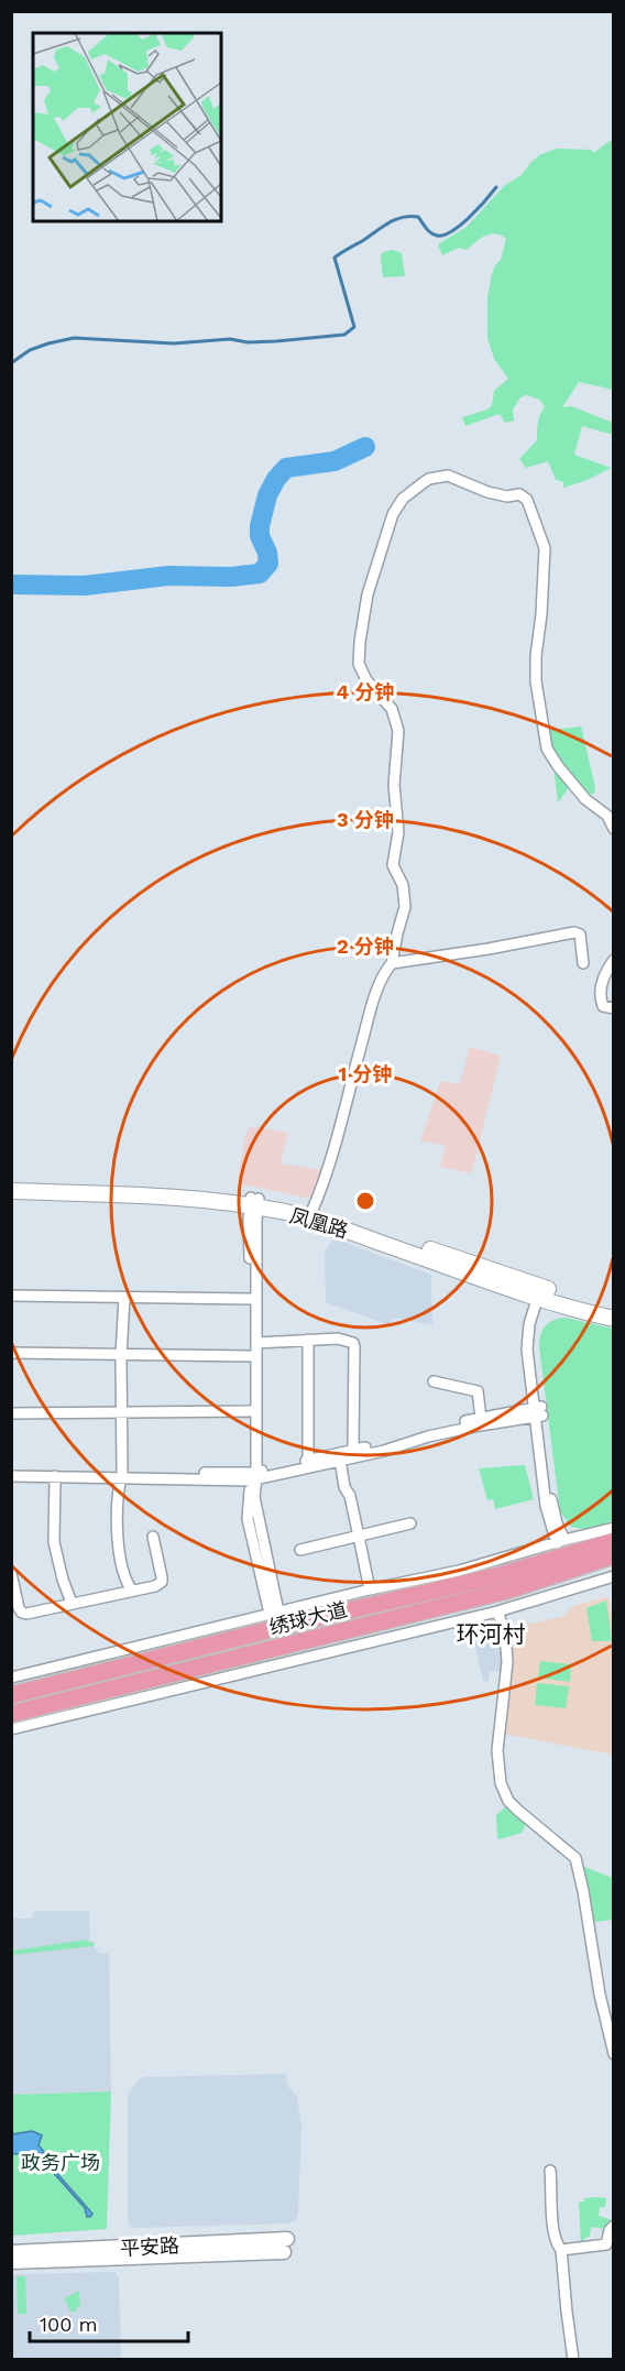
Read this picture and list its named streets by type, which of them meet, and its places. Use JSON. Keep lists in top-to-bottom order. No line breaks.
{"streets":{"main road":["凤凰路","绣球大道"],"street":["平安路"]},"districts":["环河村"],"parks":["政务广场"],"scale_bar":"100 m","rings":["4 分钟","3 分钟","2 分钟","1 分钟"]}
